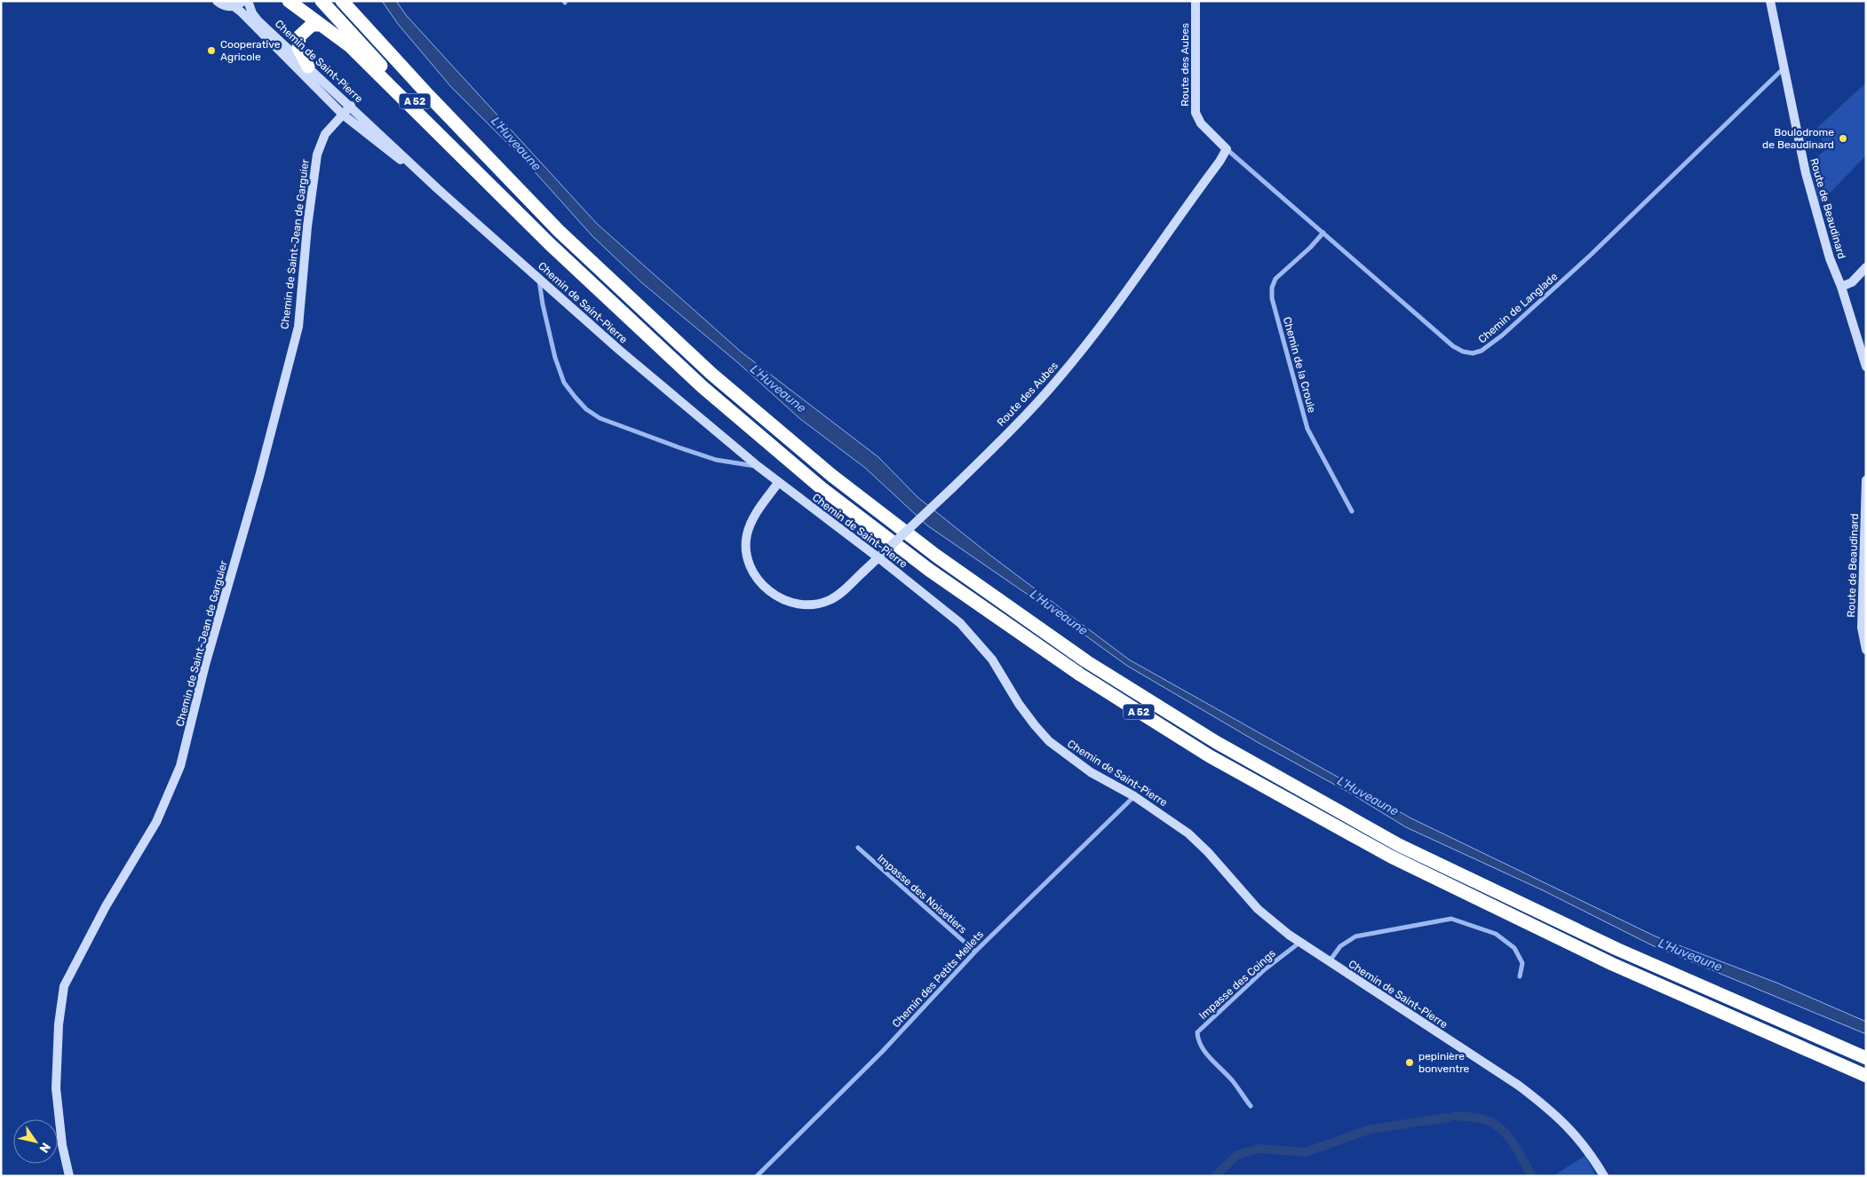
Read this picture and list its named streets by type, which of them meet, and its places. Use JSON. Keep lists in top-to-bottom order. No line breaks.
{"streets":{"highway":["A 52"],"street":["Chemin de Saint-Pierre","Route des Aubes","Route de Beaudinard","Chemin de Saint-Jean de Garguier","Chemin de Langlade","Chemin de la Croule","Impasse des Noisetiers","Chemin des Petits Mellets","Impasse des Coings"]},"crossings":[["Chemin de Saint-Pierre","Route des Aubes"],["Chemin de Saint-Pierre","Chemin de Saint-Jean de Garguier"],["Chemin de Saint-Pierre","Chemin des Petits Mellets"],["Chemin de Saint-Pierre","Impasse des Coings"],["Route des Aubes","Chemin de Langlade"],["Route de Beaudinard","Chemin de Langlade"],["Chemin de Langlade","Chemin de la Croule"],["Impasse des Noisetiers","Chemin des Petits Mellets"]],"water":["L'Huveaune"],"places":["Cooperative Agricole","Boulodrome de Beaudinard","pepinière bonventre"],"north":"bottom right"}
